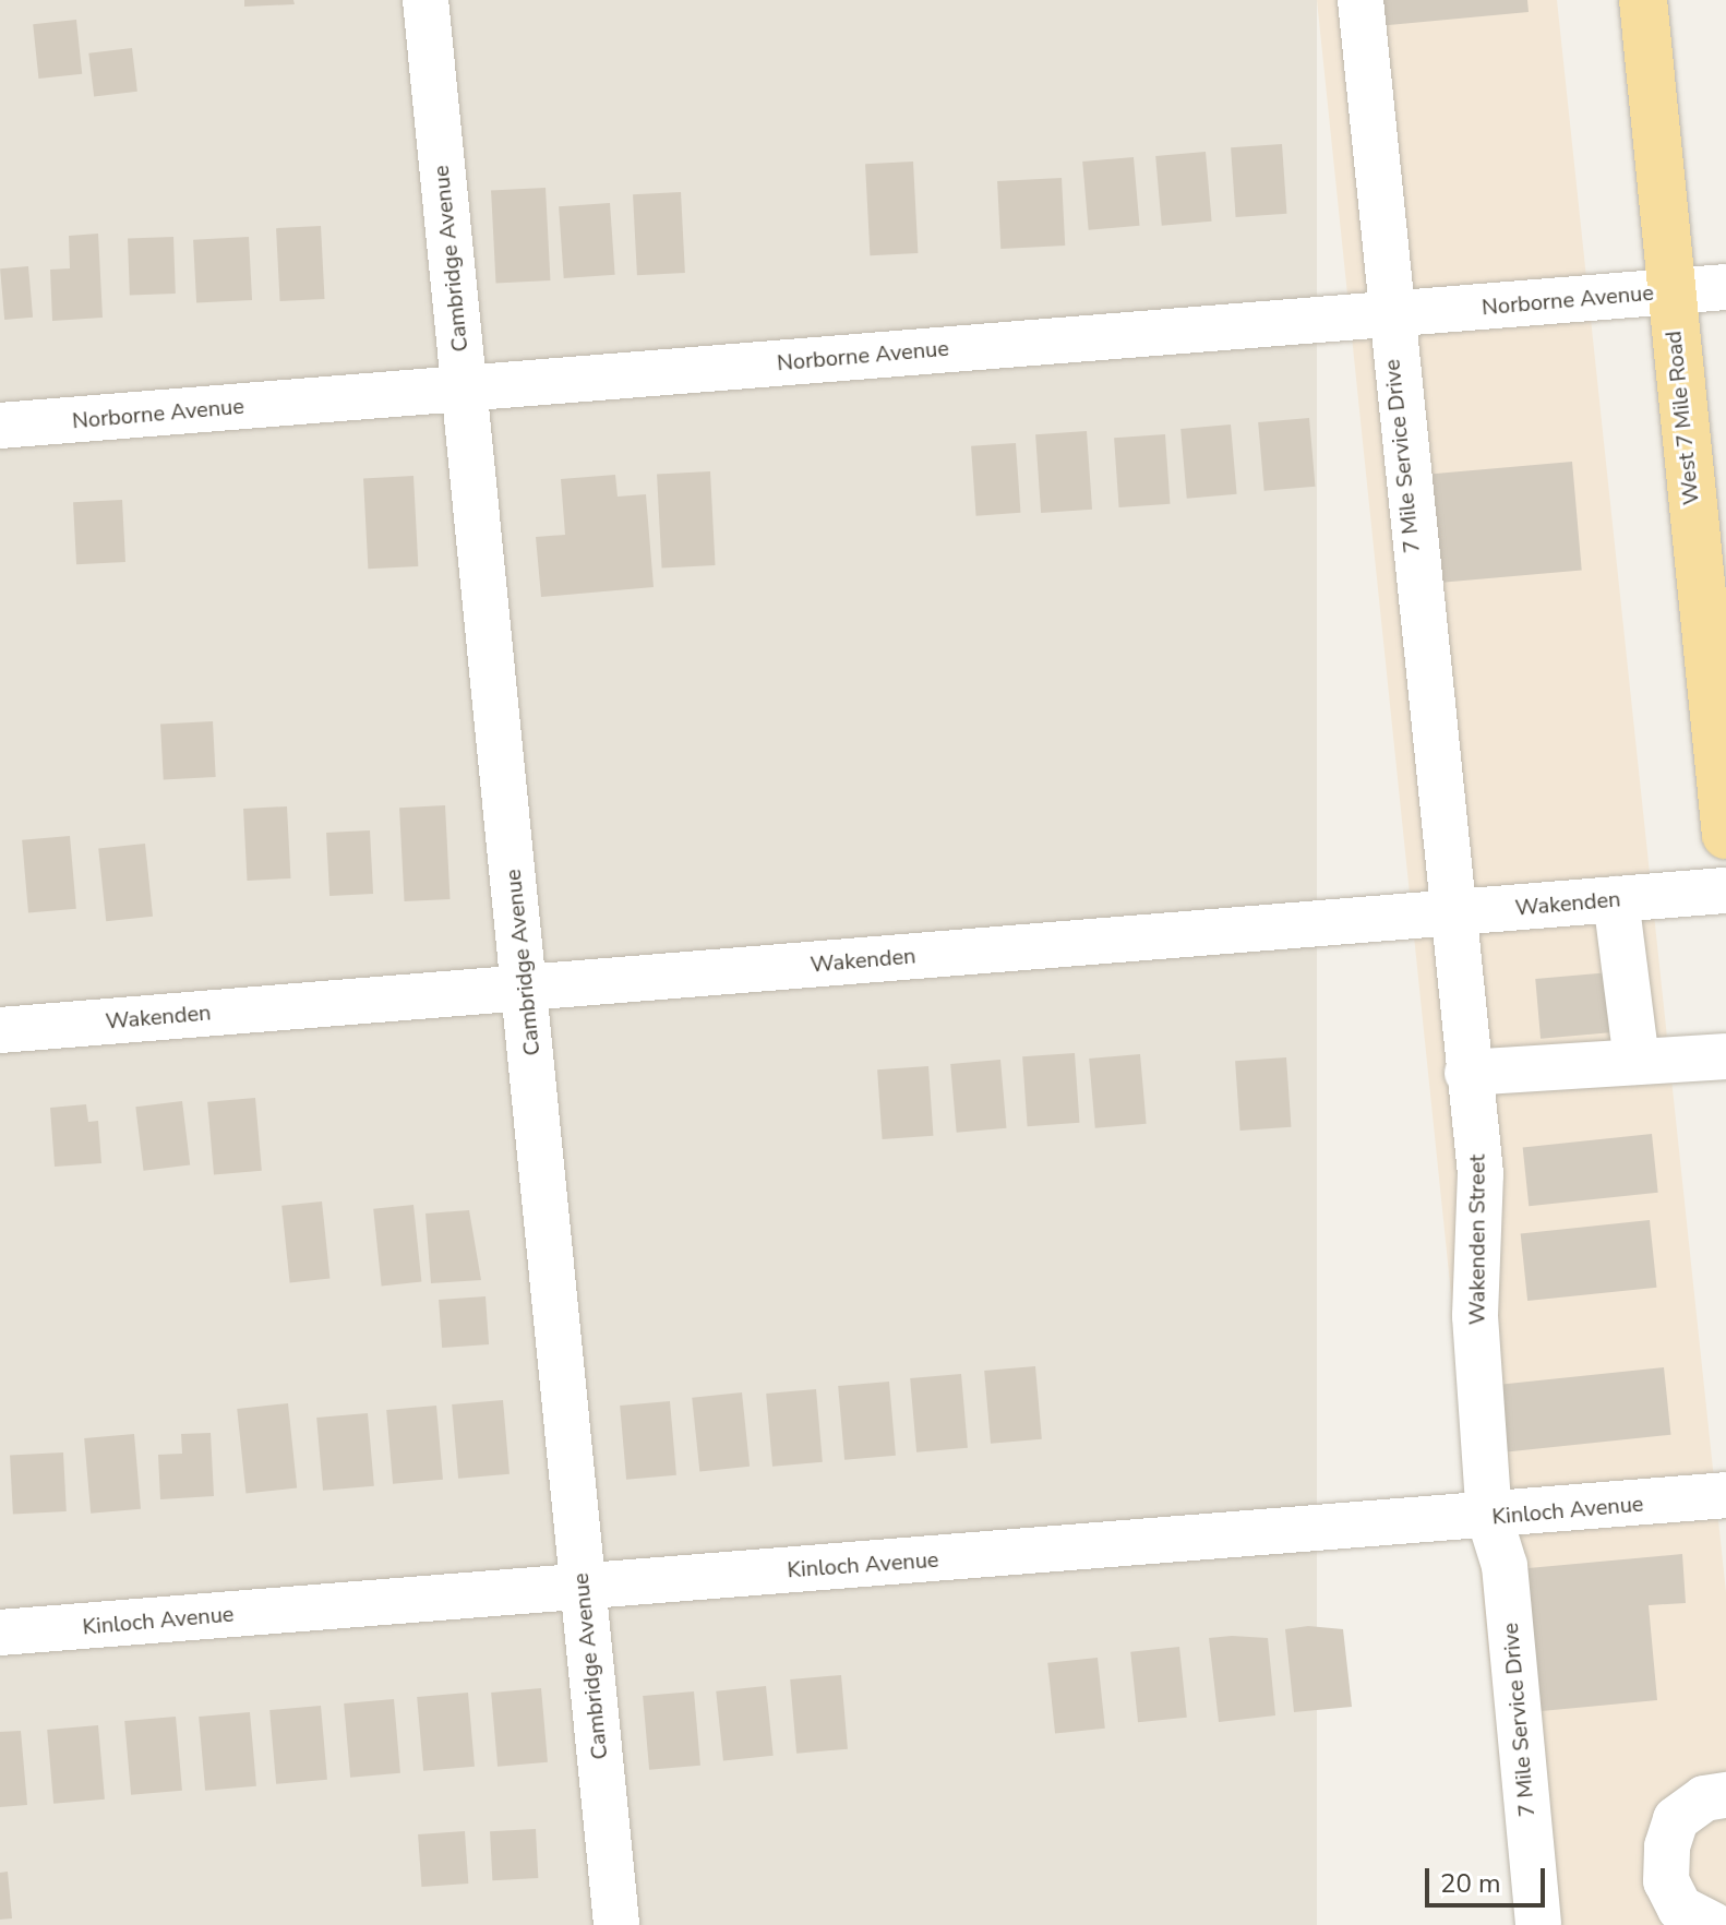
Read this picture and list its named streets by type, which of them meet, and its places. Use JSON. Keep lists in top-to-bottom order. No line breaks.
{"streets":{"main road":["West 7 Mile Road"],"street":["Cambridge Avenue","Norborne Avenue","7 Mile Service Drive","Wakenden","Wakenden Street","Kinloch Avenue"]},"crossings":[["Cambridge Avenue","Norborne Avenue"],["Cambridge Avenue","Wakenden"],["Cambridge Avenue","Kinloch Avenue"],["Norborne Avenue","West 7 Mile Road"],["Norborne Avenue","7 Mile Service Drive"],["7 Mile Service Drive","Wakenden"],["7 Mile Service Drive","Wakenden Street"],["7 Mile Service Drive","Kinloch Avenue"],["Wakenden","Wakenden Street"],["Wakenden Street","Kinloch Avenue"]],"scale_bar":"20 m"}
